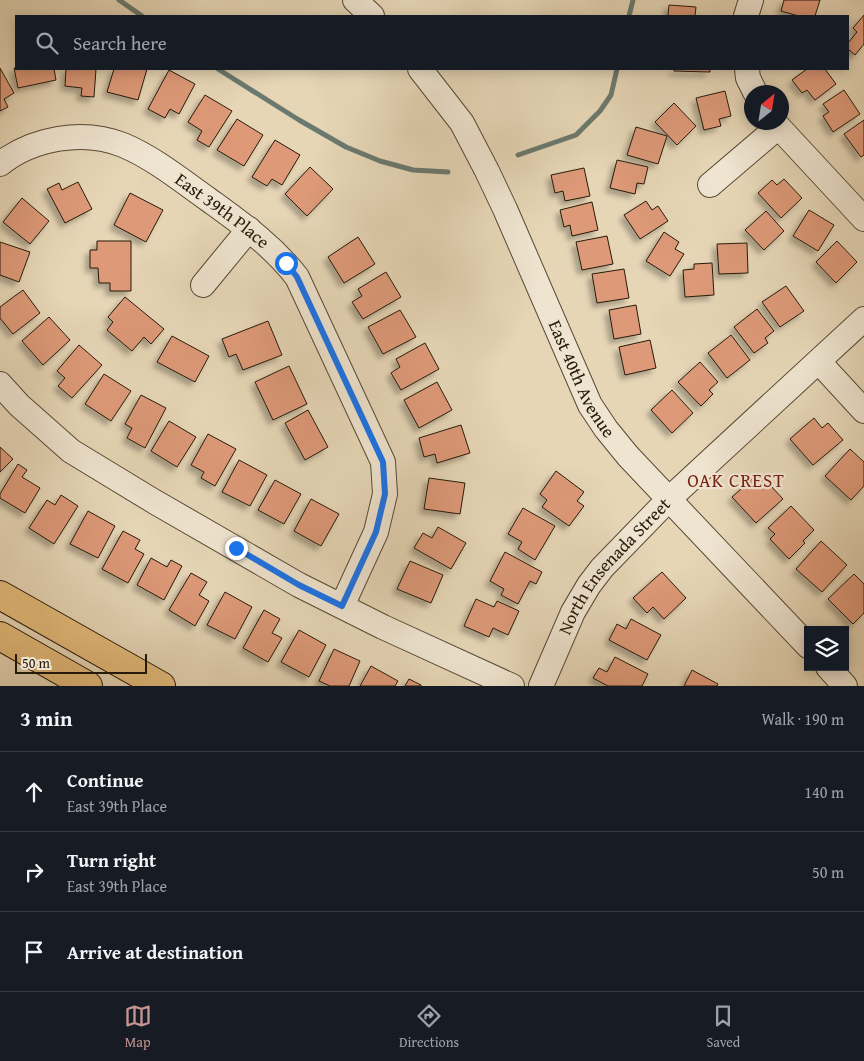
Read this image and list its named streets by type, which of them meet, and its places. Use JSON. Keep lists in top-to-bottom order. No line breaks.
{"streets":{"street":["East 39th Place","East 40th Avenue","North Ensenada Street"]},"crossings":[["East 40th Avenue","North Ensenada Street"]],"districts":["OAK CREST"],"scale_bar":"50 m","north":"top right","page":{"search":"Search here","scale":"50 m","heading":["3 min","Walk · 190 m"],"list":[["Continue","East 39th Place","140 m"],["Turn right","East 39th Place","50 m"],"Arrive at destination"],"nav":["Map","Directions","Saved"]}}
